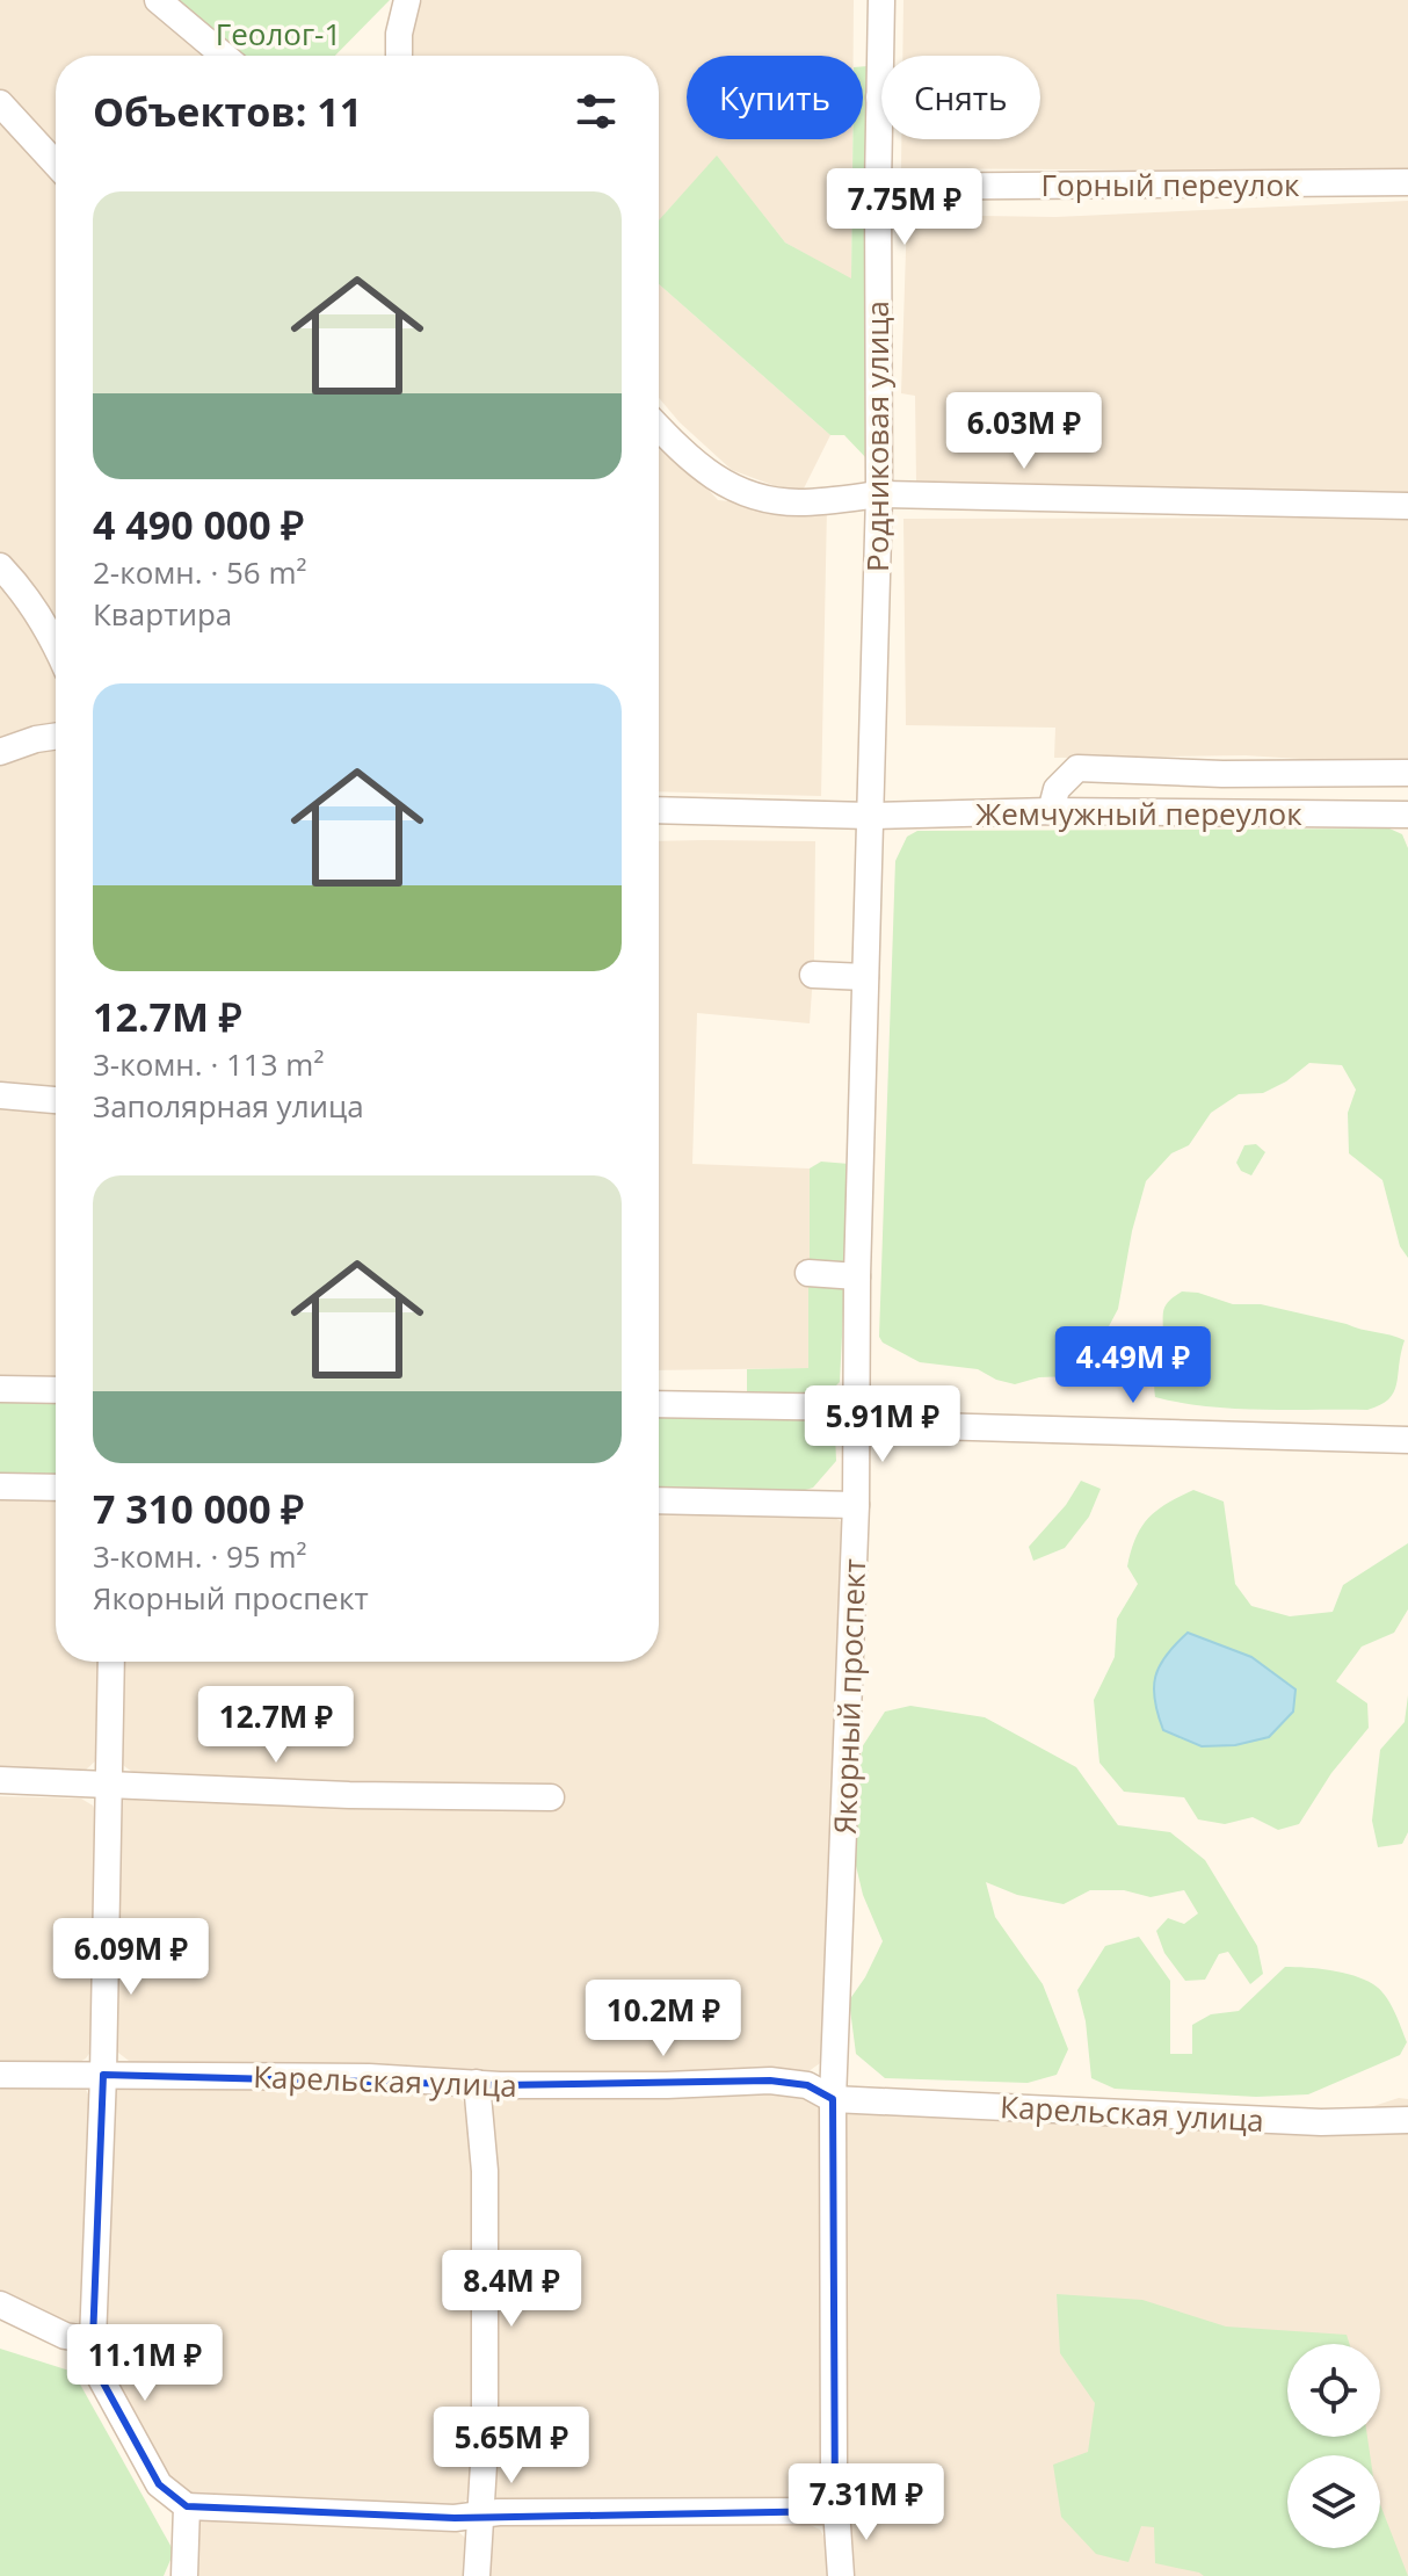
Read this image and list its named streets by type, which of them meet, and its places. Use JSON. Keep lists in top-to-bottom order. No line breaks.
{"streets":{"street":["Горный переулок","Родниковая улица","Жемчужный переулок","Якорный проспект","Карельская улица"]},"crossings":[["Горный переулок","Родниковая улица"],["Родниковая улица","Жемчужный переулок"],["Родниковая улица","Якорный проспект"],["Жемчужный переулок","Якорный проспект"],["Якорный проспект","Карельская улица"]],"parks":["Геолог-1"],"page":{"chip":["Купить","Снять"],"heading":"Объектов: 11","list":[{"name":"4 490 000 ₽","note":"2-комн. · 56 m² · Квартира"},{"name":"12.7M ₽","note":"3-комн. · 113 m² · Заполярная улица"},{"name":"7 310 000 ₽","note":"3-комн. · 95 m² · Якорный проспект"}],"price":["7.75M ₽","6.03M ₽","4.49M ₽","5.91M ₽","12.7M ₽","6.09M ₽","10.2M ₽","8.4M ₽","11.1M ₽","5.65M ₽","7.31M ₽"]}}
